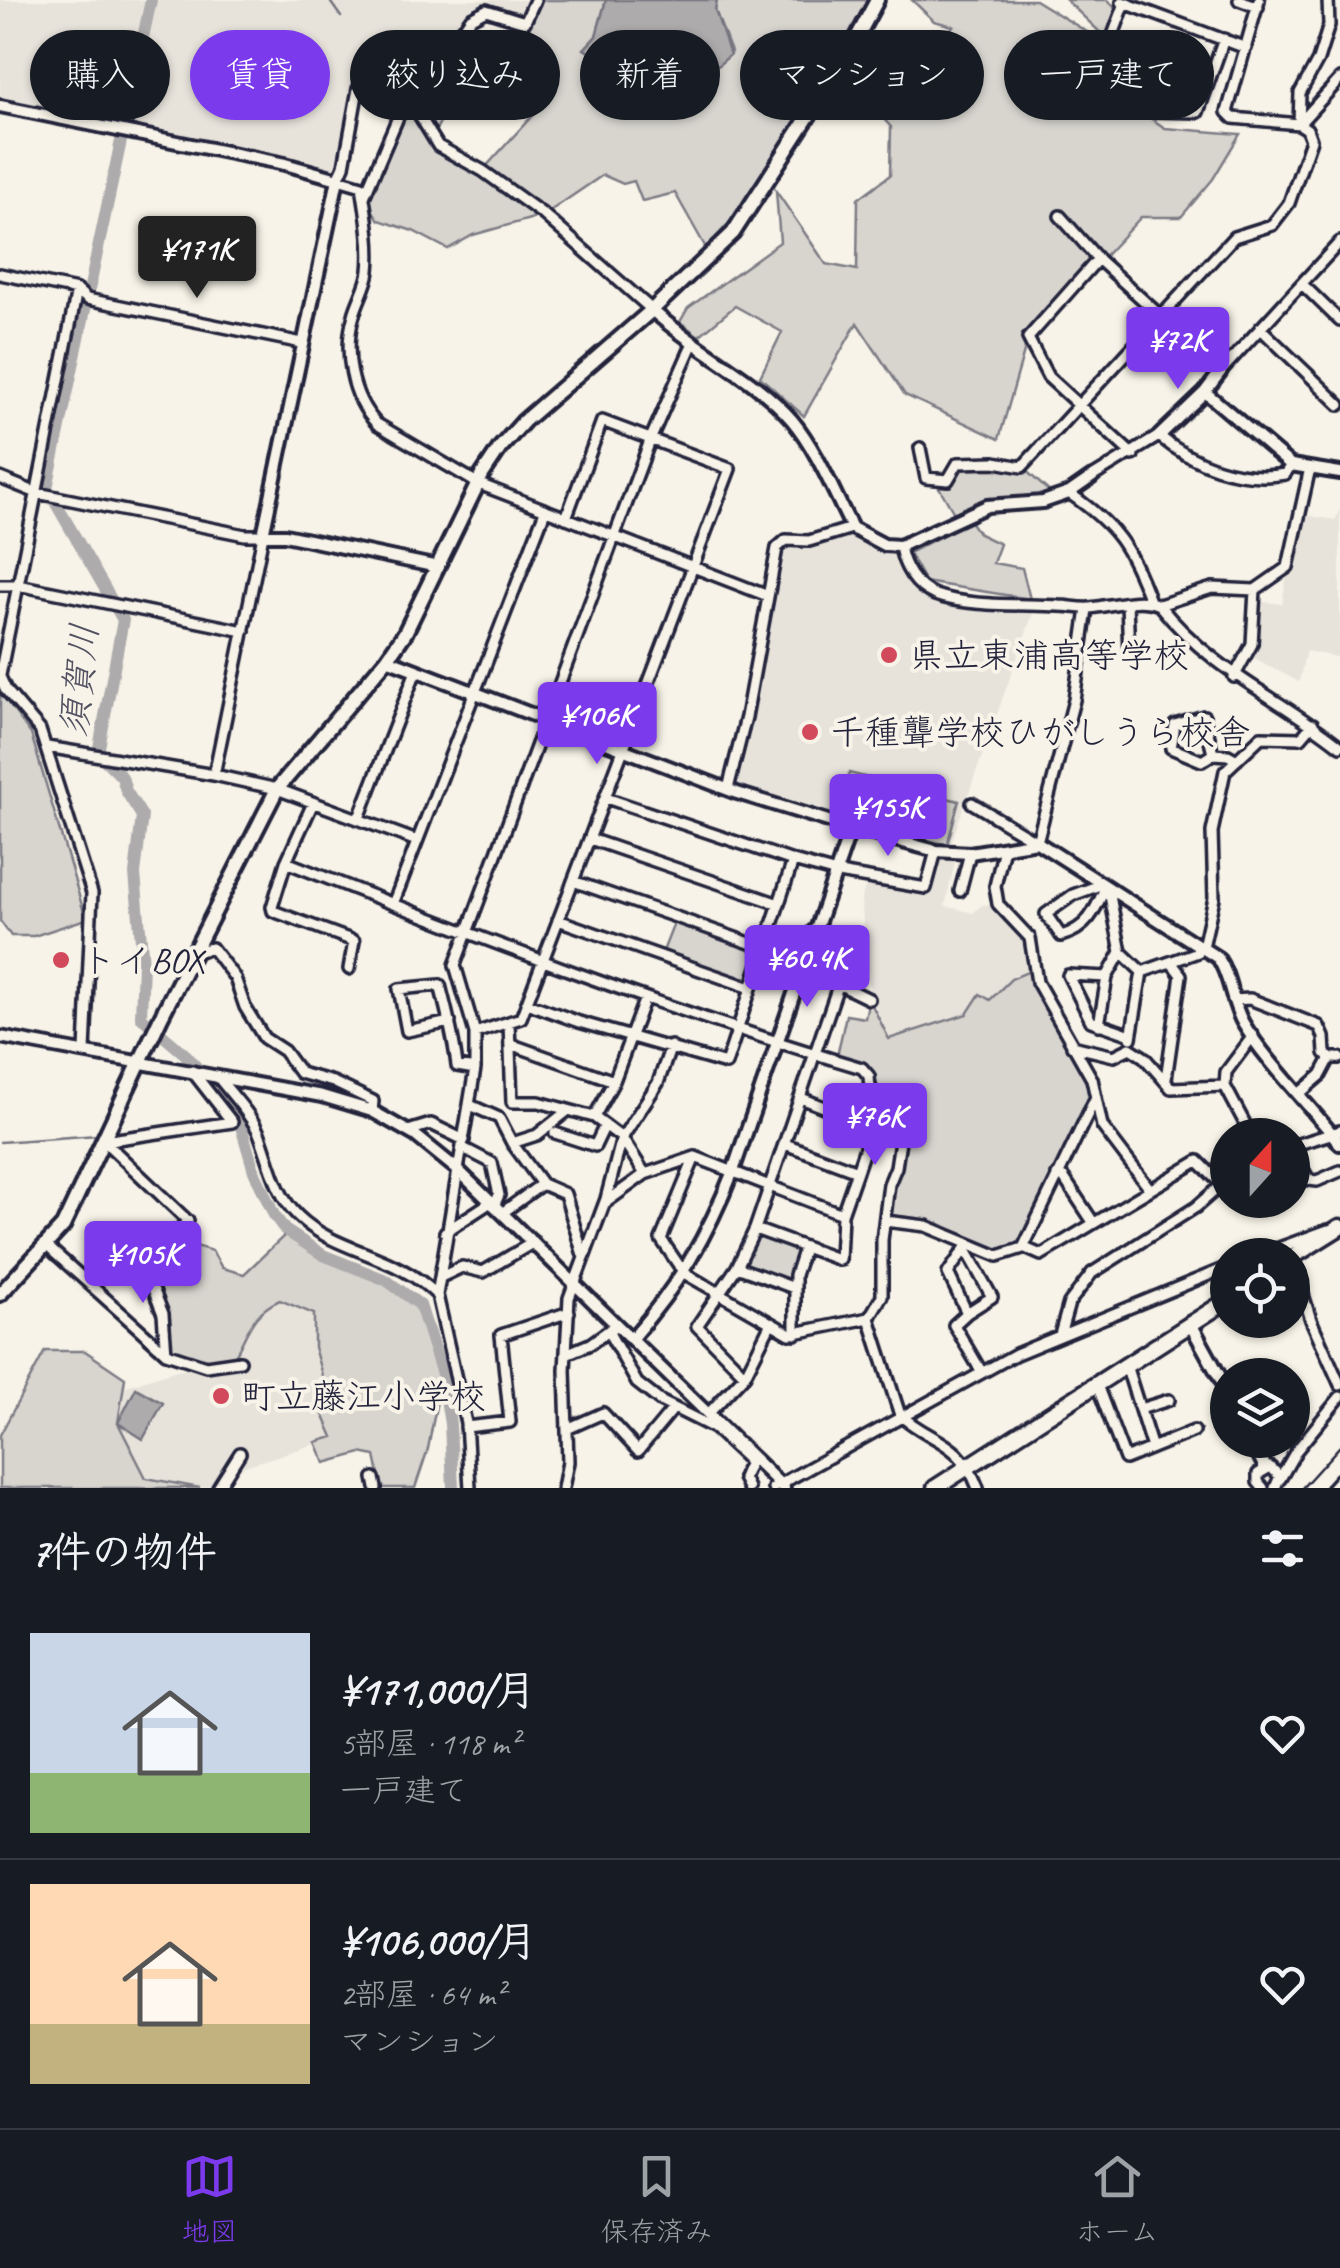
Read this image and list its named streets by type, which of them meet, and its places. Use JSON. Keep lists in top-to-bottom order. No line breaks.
{"water":["須賀川"],"places":["県立東浦高等学校","千種聾学校ひがしうら校舎","トイBOX","町立藤江小学校"],"north":"top","page":{"chip":["購入","賃貸","絞り込み","新着","マンション","一戸建て"],"price":["¥171K","¥72K","¥106K","¥155K","¥60.4K","¥76K","¥105K"],"heading":"7件の物件","list":[{"name":"¥171,000/月","note":"5部屋 · 118 m² · 一戸建て"},{"name":"¥106,000/月","note":"2部屋 · 64 m² · マンション"}],"tabs":["地図","保存済み","ホーム"]}}
